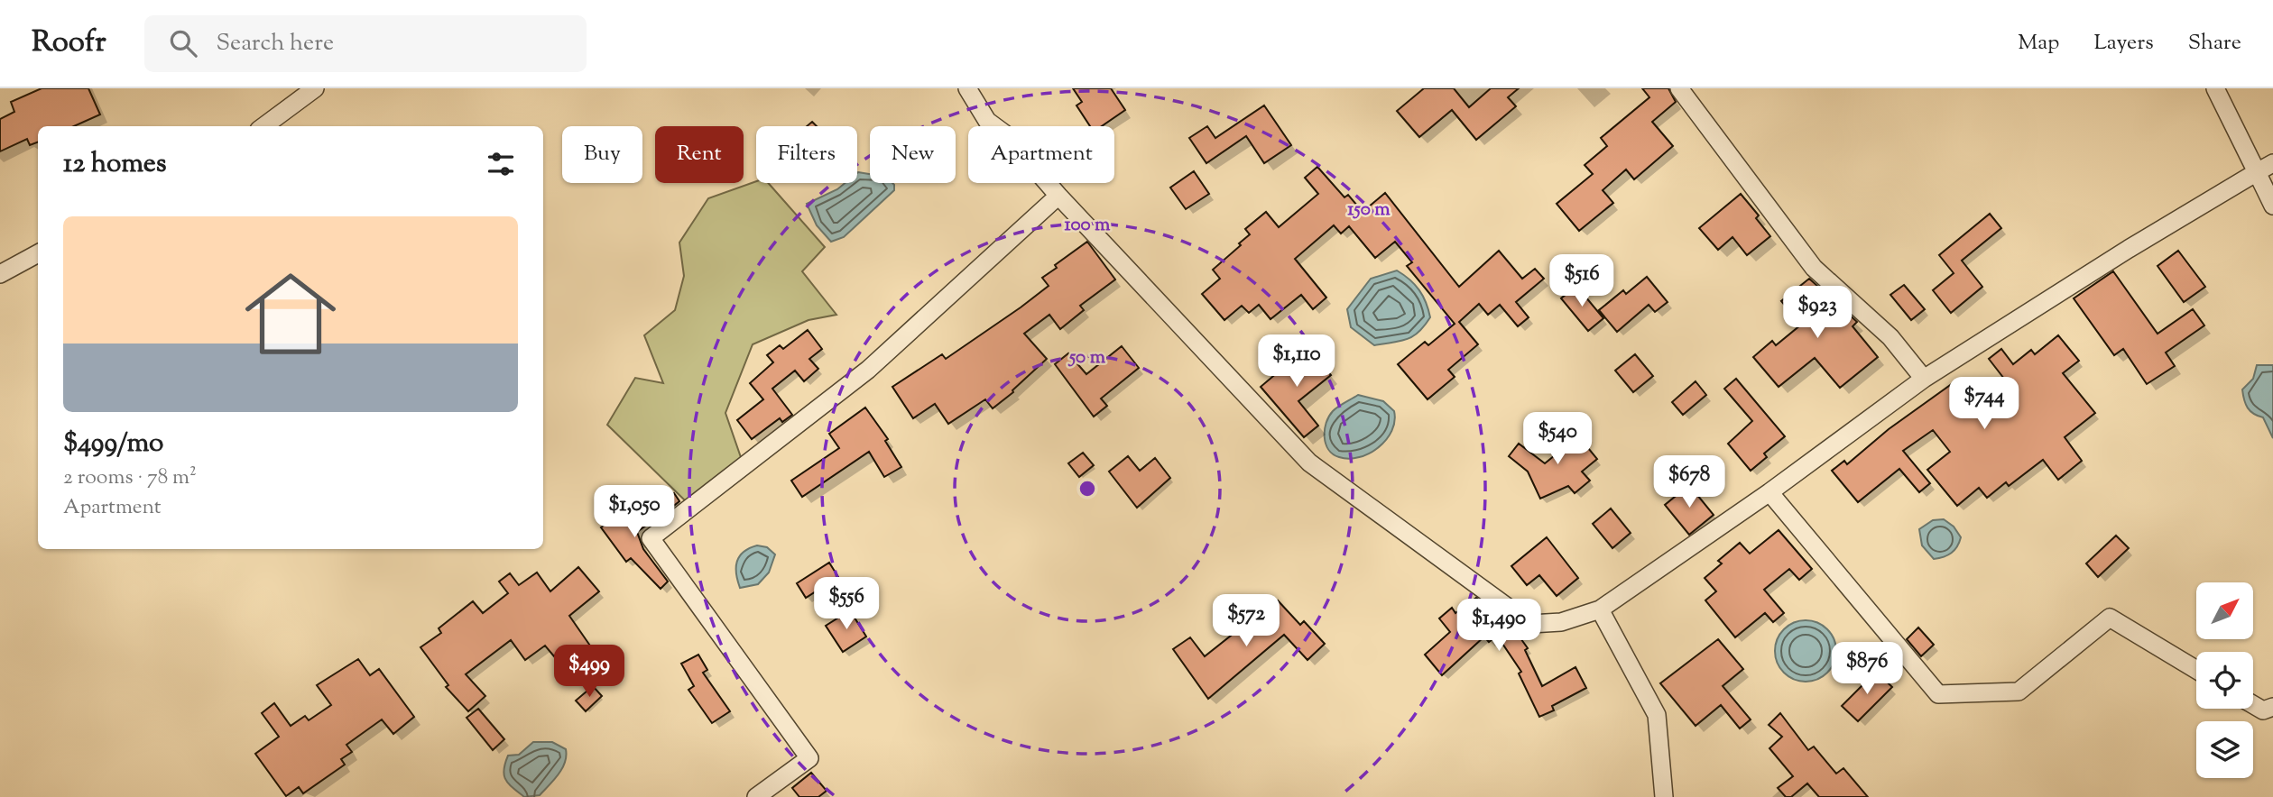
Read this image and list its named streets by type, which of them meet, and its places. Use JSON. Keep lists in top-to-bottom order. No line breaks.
{"north":"top right","page":{"header":"Roofr","search":"Search here","nav":["Map","Layers","Share"],"chip":["Buy","Rent","Filters","New","Apartment"],"heading":"12 homes","list":[{"name":"$499/mo","note":"2 rooms · 78 m² · Apartment"}],"price":["$516","$923","$1,110","$744","$540","$678","$1,050","$556","$572","$1,490","$876","$499"]},"rings":["150 m","100 m","50 m"]}
